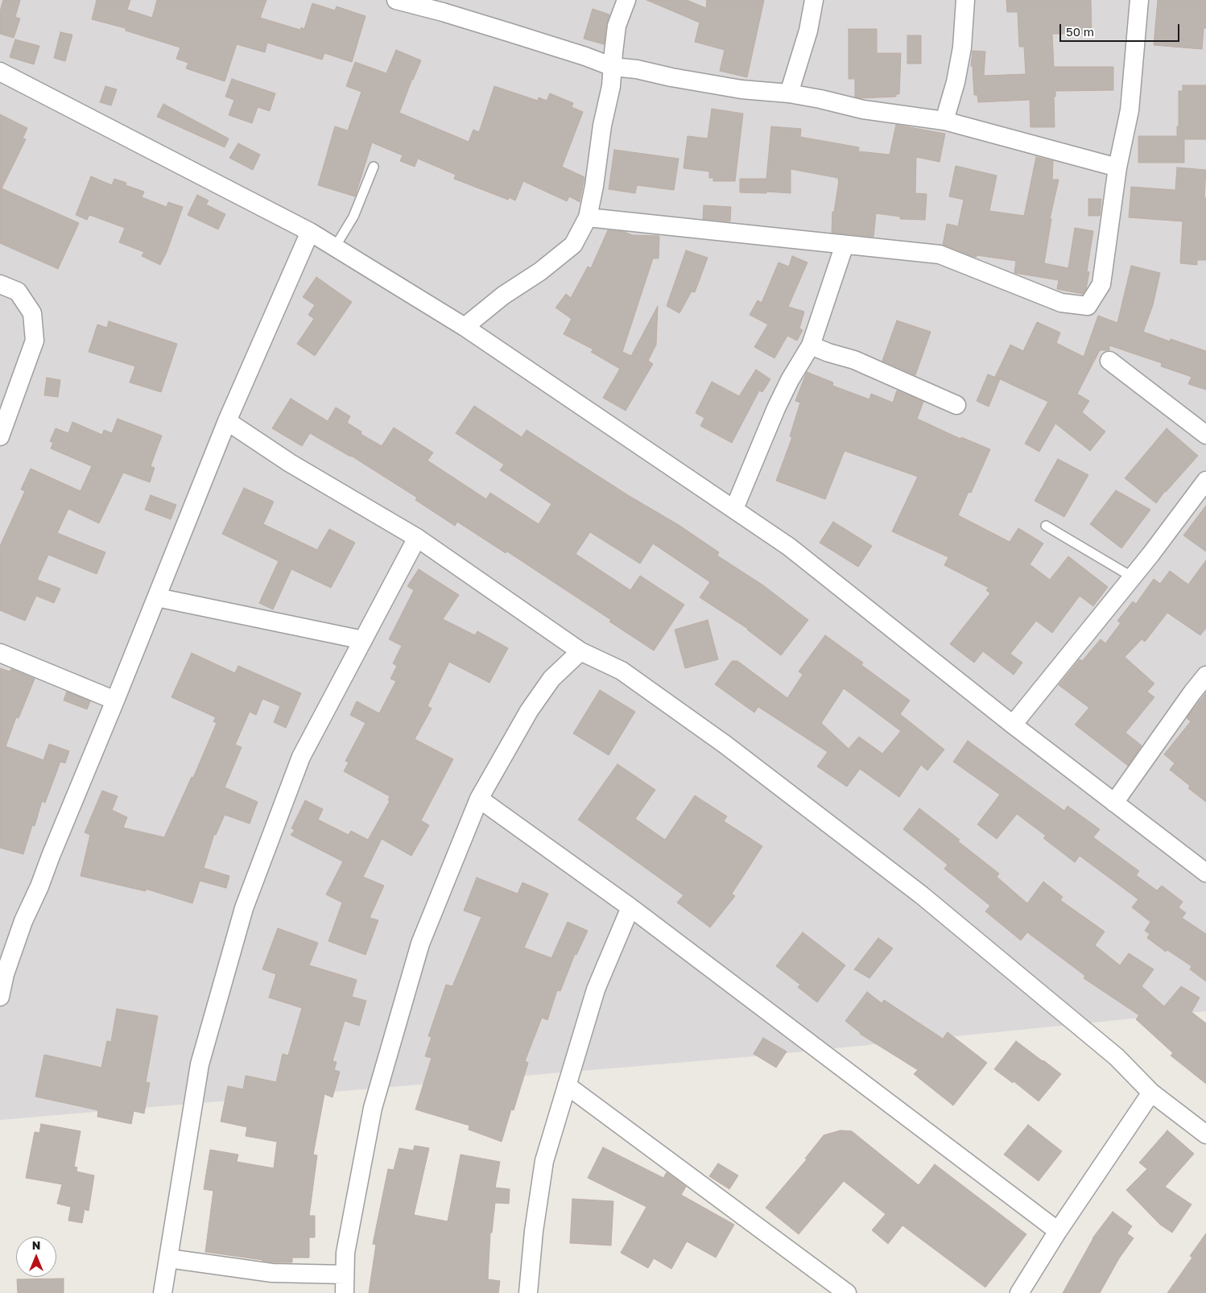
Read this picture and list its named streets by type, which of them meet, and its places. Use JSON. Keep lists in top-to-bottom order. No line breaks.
{"scale_bar":"50 m","north":"top"}
